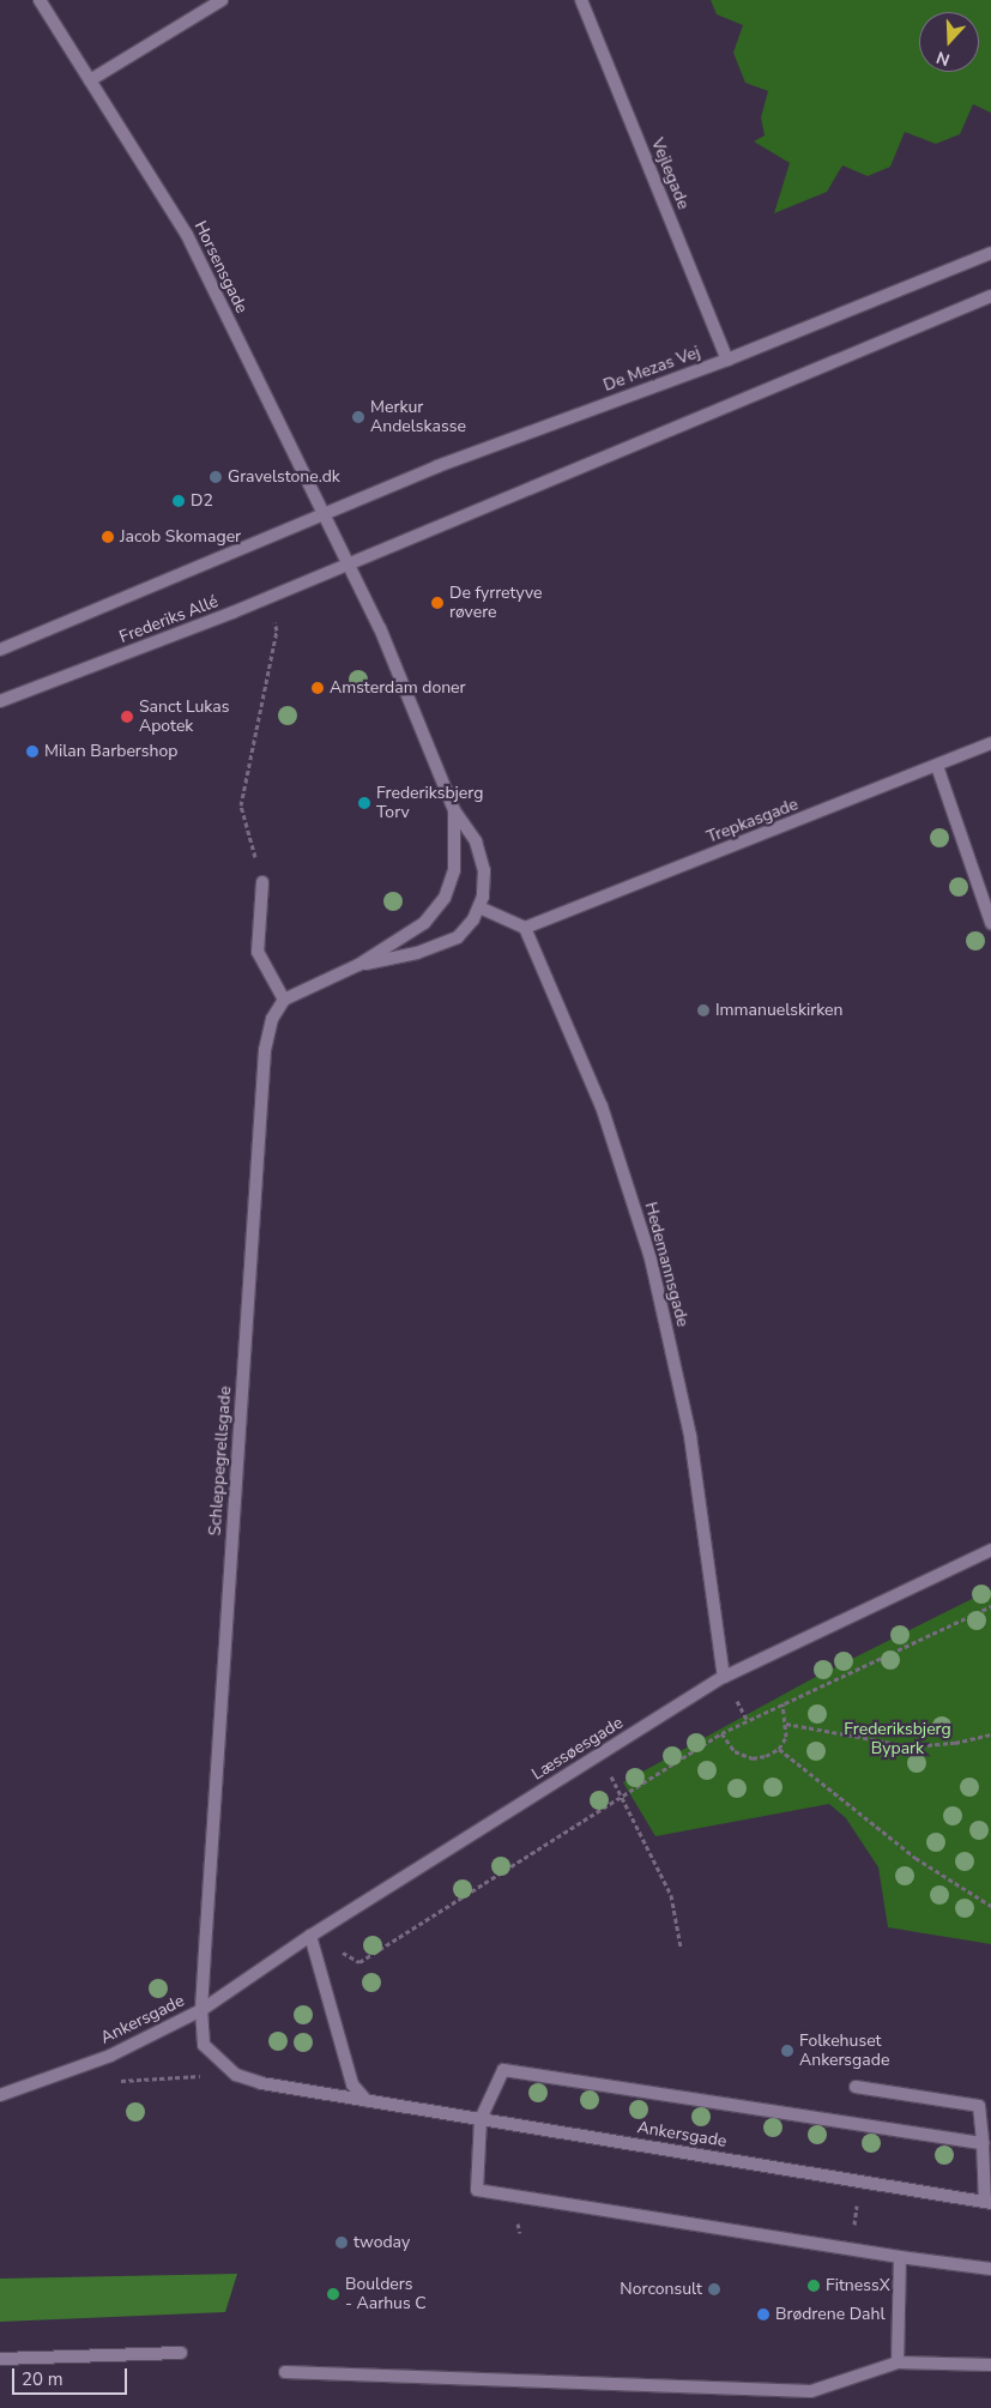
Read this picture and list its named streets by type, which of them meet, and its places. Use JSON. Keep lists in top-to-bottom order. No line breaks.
{"streets":{"street":["Vejlegade","Horsensgade","De Mezas Vej","Frederiks Allé","Trepkasgade","Hedemannsgade","Schleppegrellsgade","Læssøesgade","Ankersgade"]},"crossings":[["Vejlegade","De Mezas Vej"],["Horsensgade","De Mezas Vej"],["Horsensgade","Frederiks Allé"],["Trepkasgade","Hedemannsgade"],["Hedemannsgade","Læssøesgade"],["Schleppegrellsgade","Læssøesgade"],["Schleppegrellsgade","Ankersgade"],["Læssøesgade","Ankersgade"]],"parks":["Frederiksbjerg Bypark"],"places":["Merkur Andelskasse","Gravelstone.dk","D2","Jacob Skomager","De fyrretyve røvere","Amsterdam doner","Sanct Lukas Apotek","Milan Barbershop","Frederiksbjerg Torv","Immanuelskirken","Folkehuset Ankersgade","twoday","FitnessX","Norconsult","Boulders - Aarhus C","Brødrene Dahl"],"scale_bar":"20 m","north":"bottom"}
